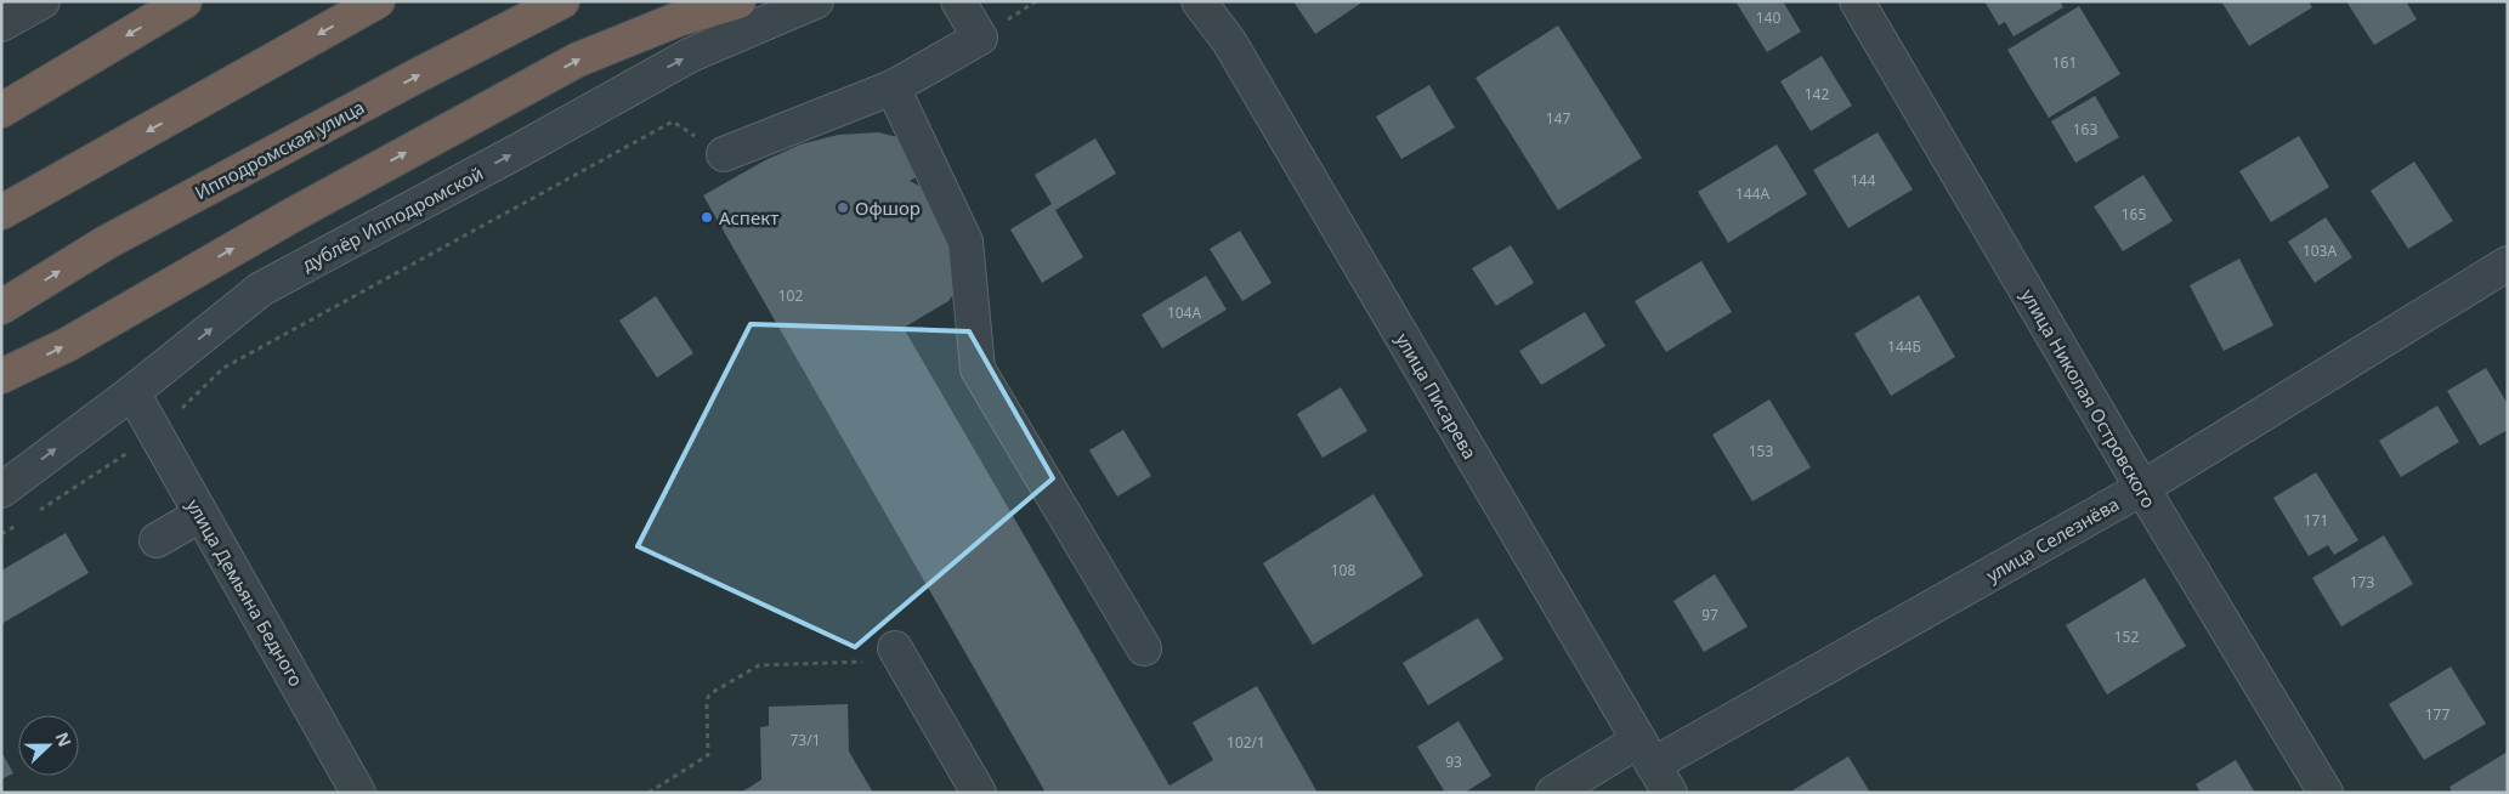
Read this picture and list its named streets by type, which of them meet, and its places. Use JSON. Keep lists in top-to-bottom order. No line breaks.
{"streets":{"highway":["Ипподромская улица"],"street":["дублёр Ипподромской","улица Писарева","улица Николая Островского","улица Селезнёва","улица Демьяна Бедного"]},"crossings":[["дублёр Ипподромской","улица Демьяна Бедного"],["улица Писарева","улица Селезнёва"],["улица Николая Островского","улица Селезнёва"]],"one_way":["дублёр Ипподромской"],"places":["Офшор","Аспект"],"house_numbers":["140","161","142","147","163","144","144А","165","103А","102","104А","144Б","153","171","108","173","97","152","177","73/1","102/1","93"],"north":"right"}
